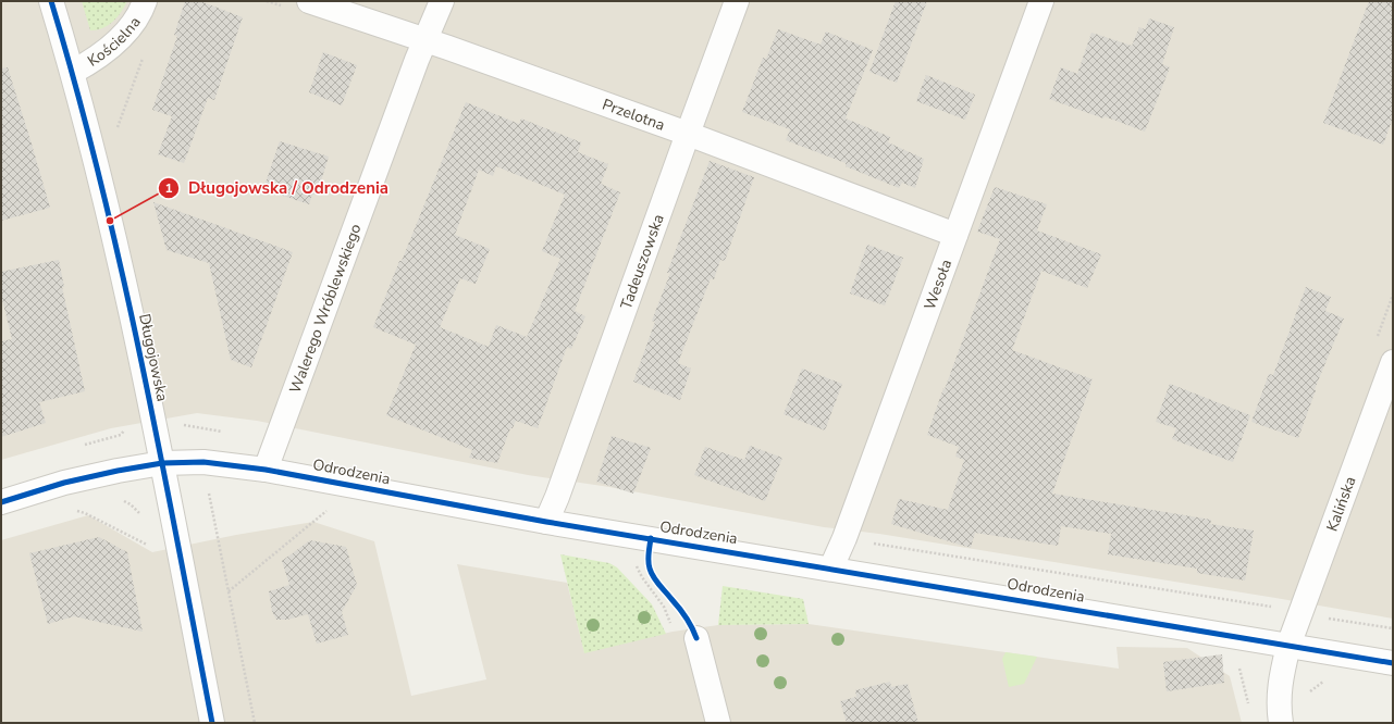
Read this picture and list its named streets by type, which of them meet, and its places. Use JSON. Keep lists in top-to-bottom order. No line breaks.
{"streets":{"street":["Kościelna","Przelotna","Tadeuszowska","Wesoła","Walerego Wróblewskiego","Długojowska","Odrodzenia","Kalińska"]},"crossings":[["Kościelna","Długojowska"],["Przelotna","Tadeuszowska"],["Przelotna","Wesoła"],["Przelotna","Walerego Wróblewskiego"],["Tadeuszowska","Odrodzenia"],["Wesoła","Odrodzenia"],["Walerego Wróblewskiego","Odrodzenia"],["Długojowska","Odrodzenia"],["Odrodzenia","Kalińska"]],"places":["Długojowska / Odrodzenia"]}
